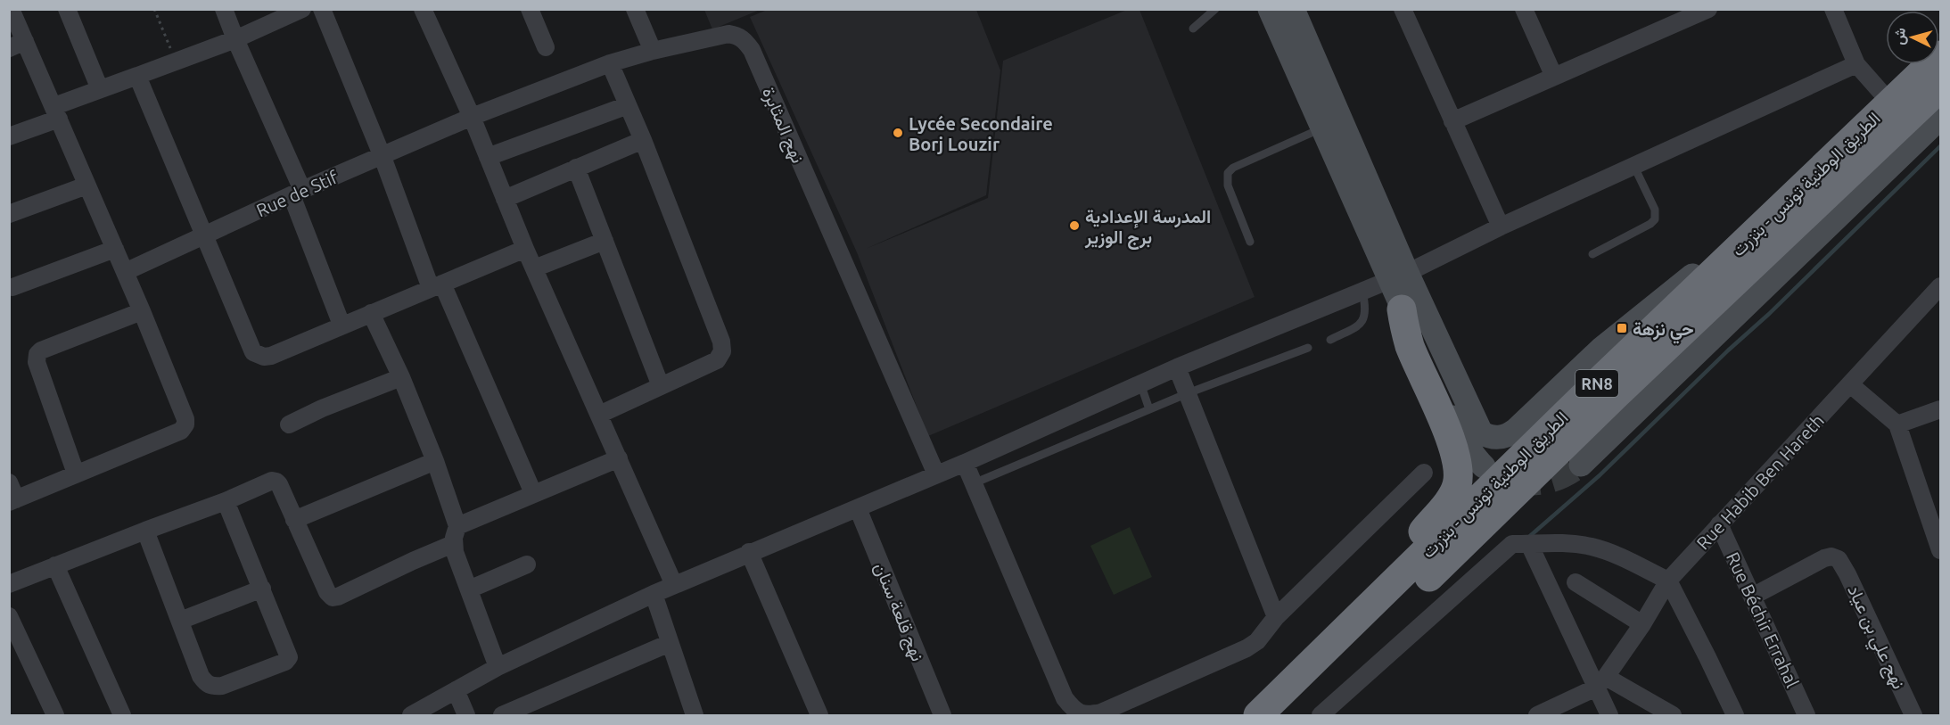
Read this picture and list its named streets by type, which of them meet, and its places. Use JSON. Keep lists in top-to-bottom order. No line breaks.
{"streets":{"highway":["الطريق الوطنية تونس - بنزرت","RN8"],"street":["نهج المثابرة","Rue de Stif","Rue Habib Ben Hareth","نهج قلعة سنان","Rue Béchir Errahal","نهج علي بن عياد"]},"crossings":[["نهج المثابرة","Rue de Stif"],["الطريق الوطنية تونس - بنزرت","RN8"],["Rue Habib Ben Hareth","Rue Béchir Errahal"],["Rue Béchir Errahal","نهج علي بن عياد"]],"places":{"other":["Lycée Secondaire Borj Louzir","المدرسة الإعدادية برج الوزير"],"transit":["حي نزهة"]},"north":"left"}
